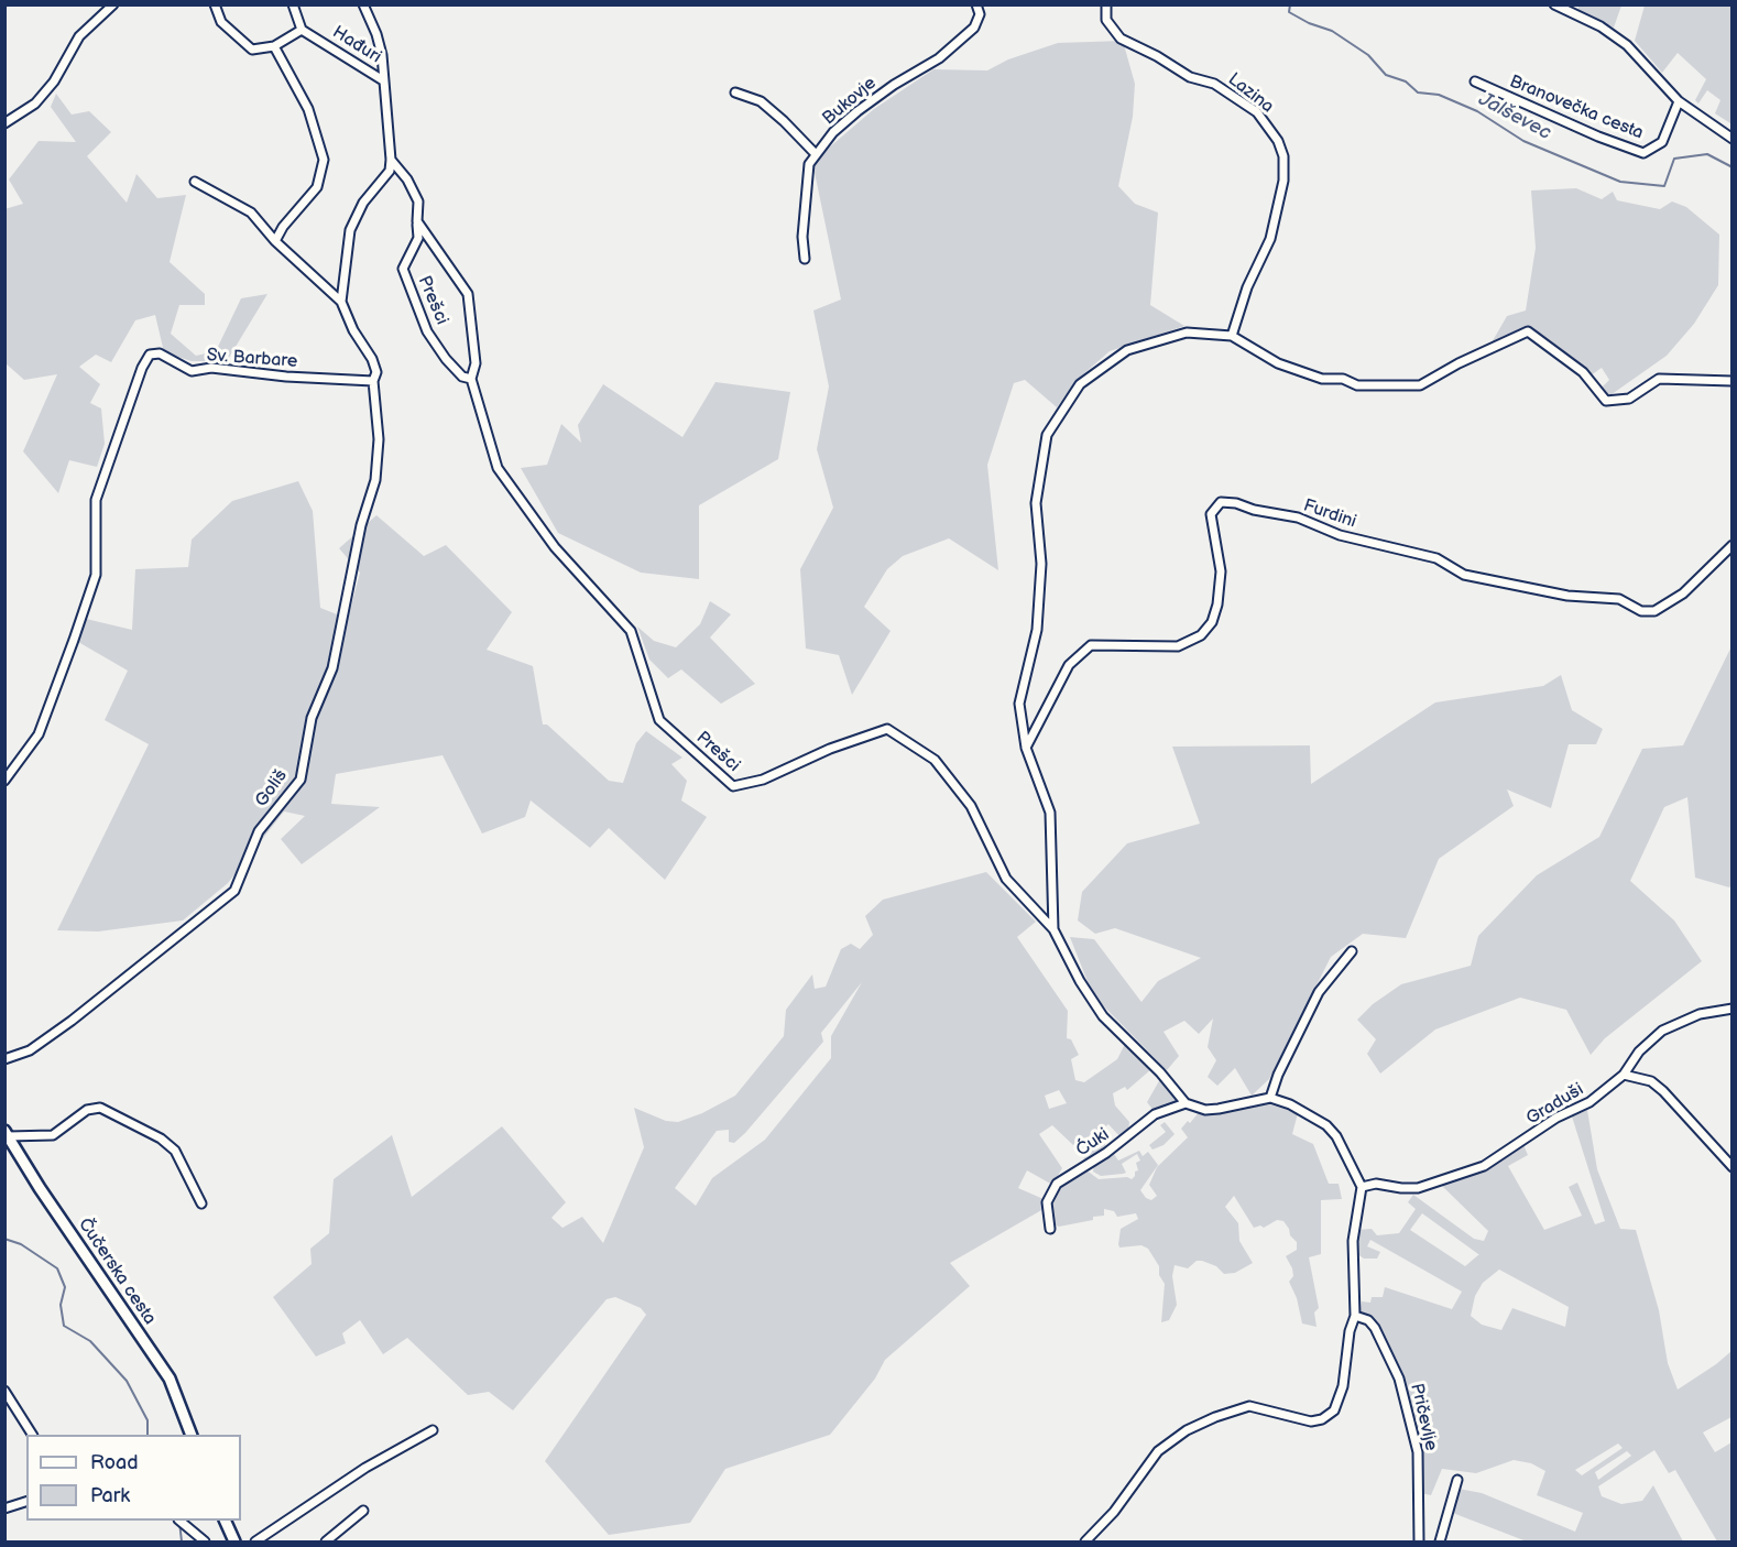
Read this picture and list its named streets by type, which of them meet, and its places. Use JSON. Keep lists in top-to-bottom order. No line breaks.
{"streets":{"street":["Hađuri","Lazina","Bukovje","Branovečka cesta","Prešci","Sv. Barbare","Furdini","Goliš","Graduši","Ćuki","Čučerska cesta","Pričevlje"]},"crossings":[["Sv. Barbare","Goliš"]],"water":["Jalševec"],"legend":["Road","Park"]}
